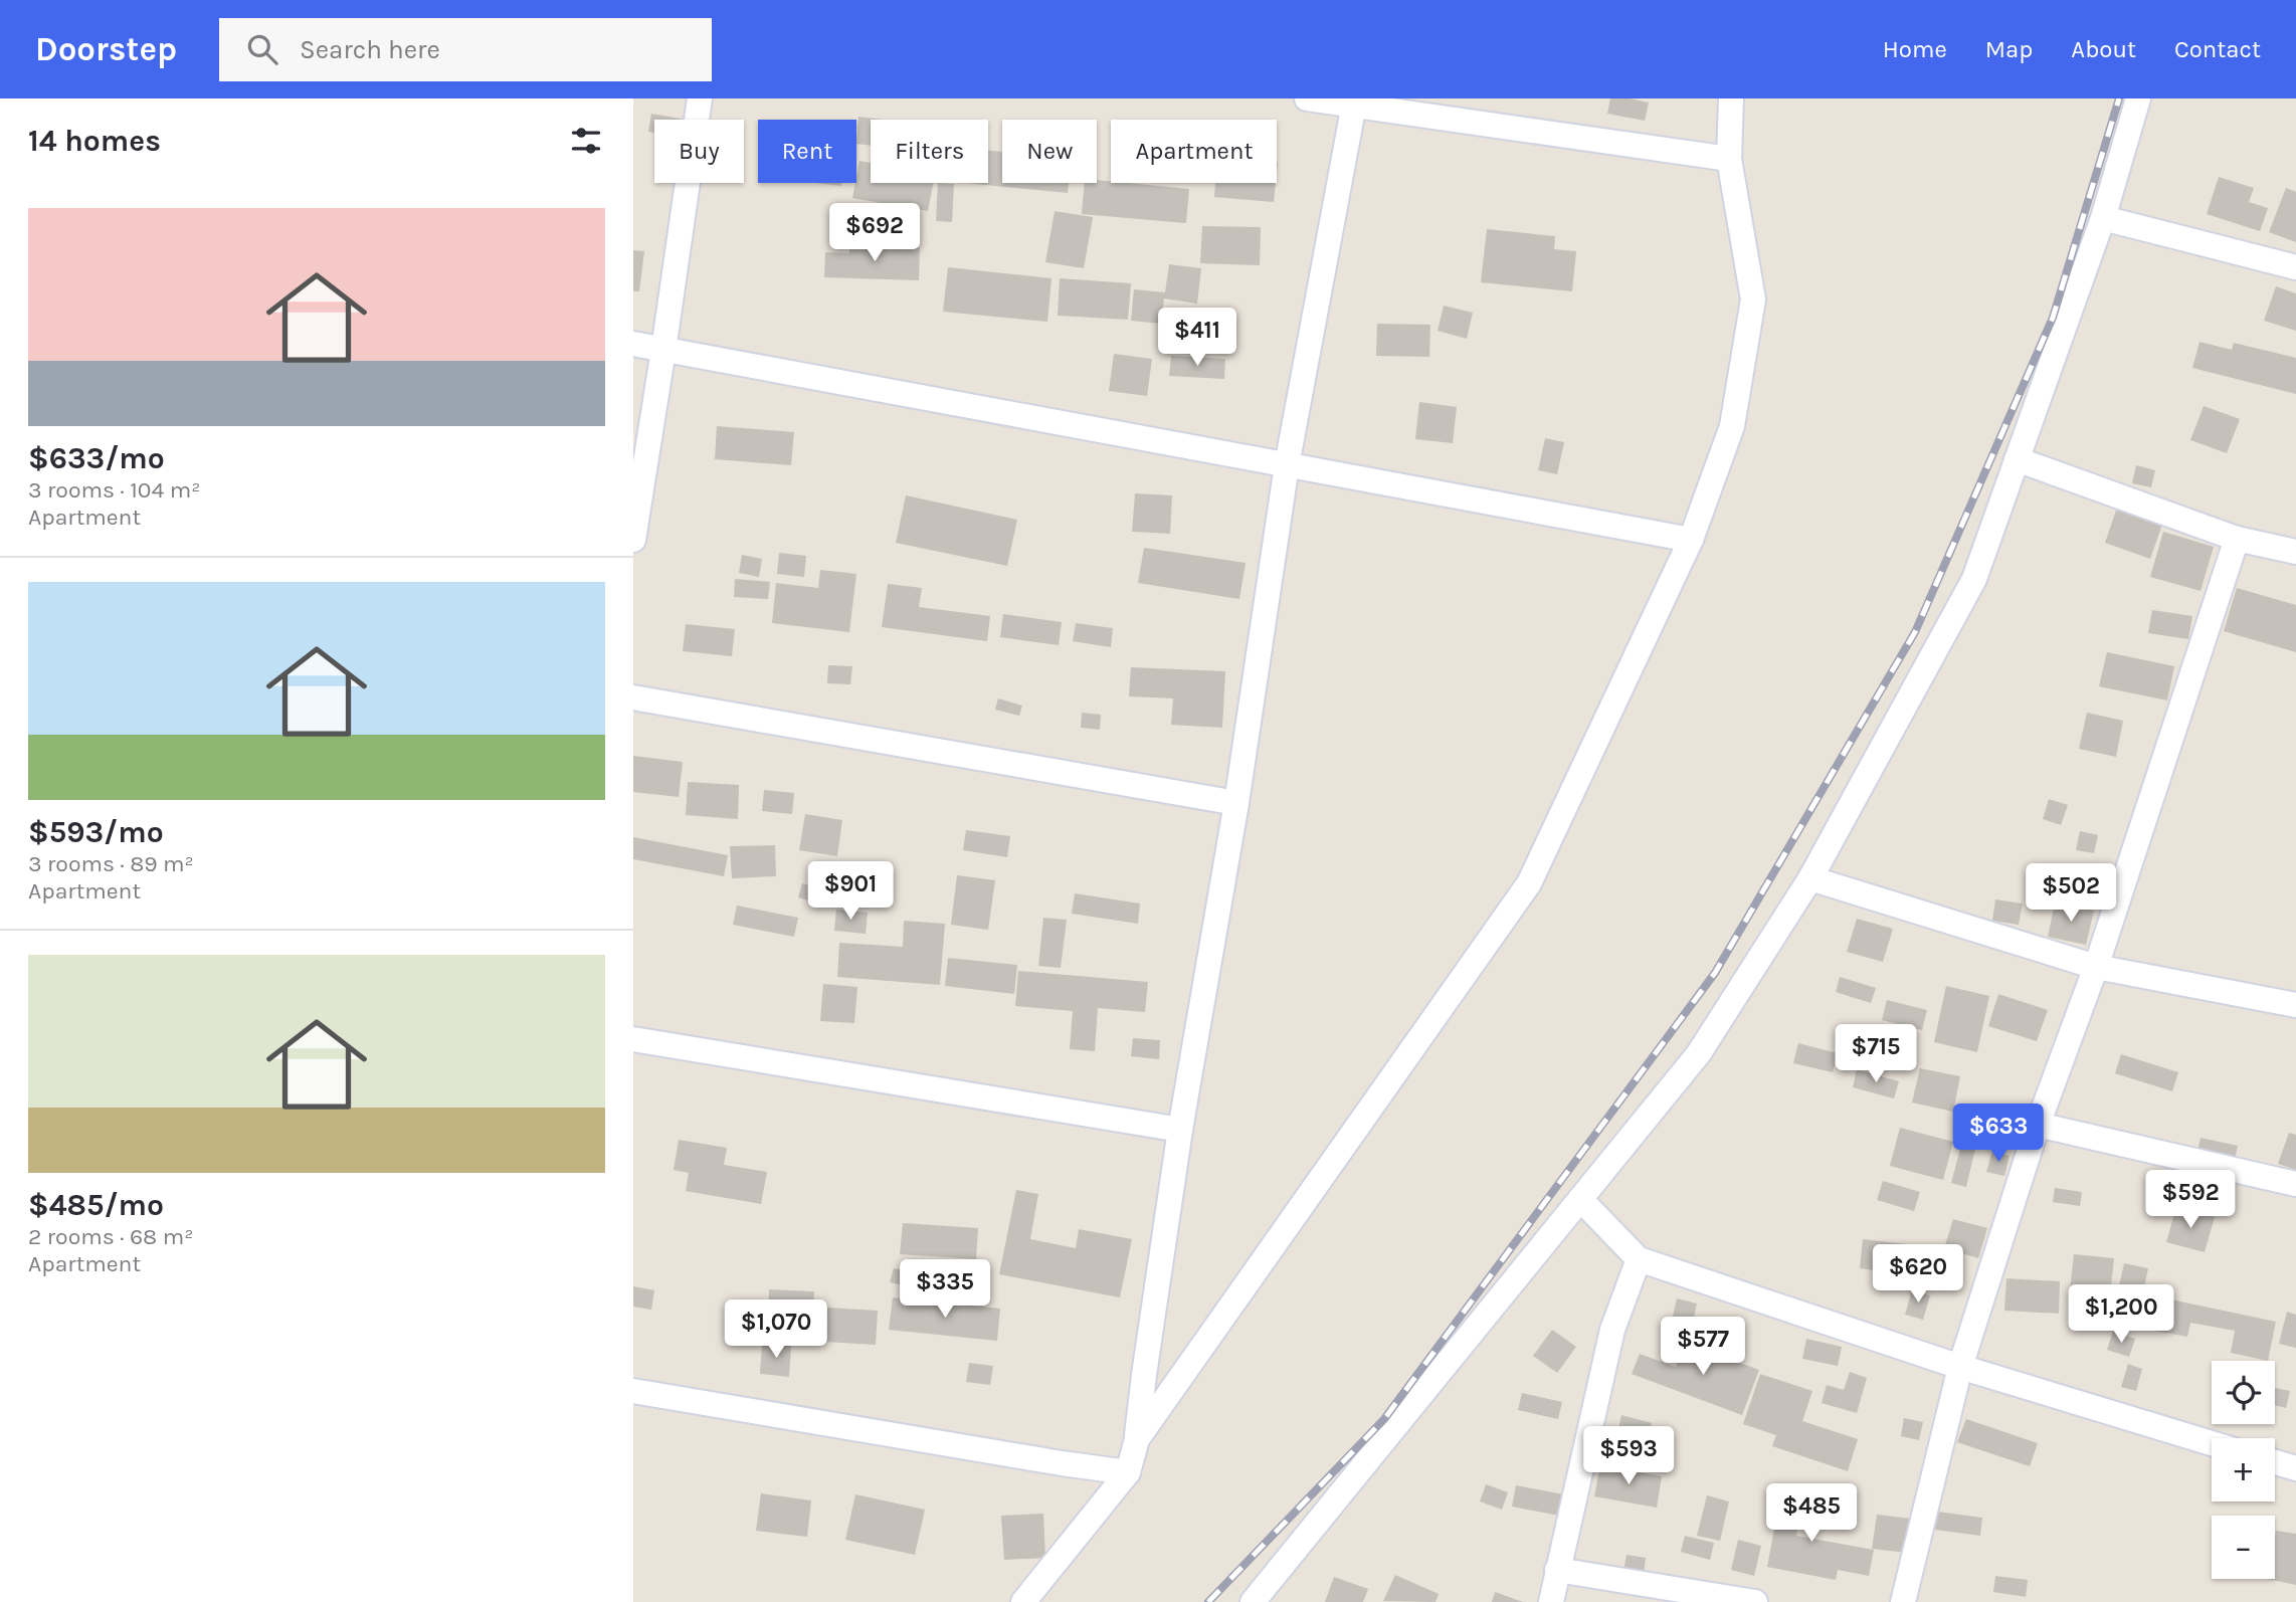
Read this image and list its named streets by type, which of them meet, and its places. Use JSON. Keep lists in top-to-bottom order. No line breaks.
{"page":{"header":"Doorstep","search":"Search here","nav":["Home","Map","About","Contact"],"heading":"14 homes","chip":["Buy","Rent","Filters","New","Apartment"],"list":[{"name":"$633/mo","note":"3 rooms · 104 m² · Apartment"},{"name":"$593/mo","note":"3 rooms · 89 m² · Apartment"},{"name":"$485/mo","note":"2 rooms · 68 m² · Apartment"}],"price":["$692","$411","$901","$502","$715","$633","$592","$620","$335","$1,200","$1,070","$577","$593","$485"],"map_buttons":["+","−"]}}
